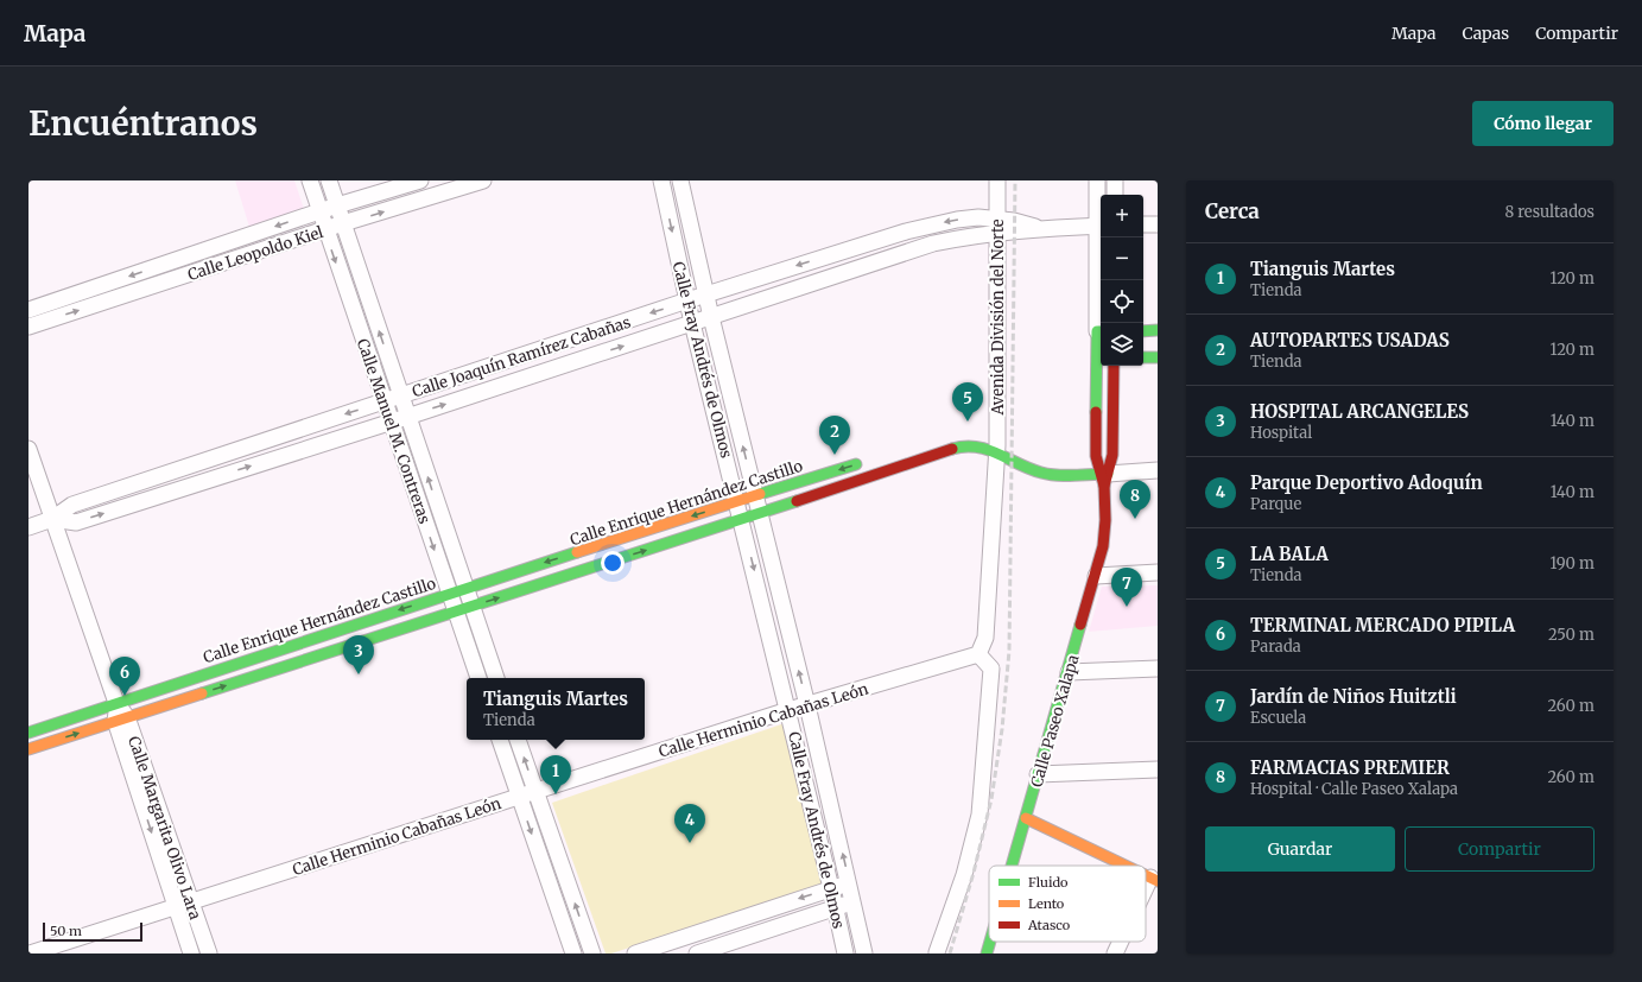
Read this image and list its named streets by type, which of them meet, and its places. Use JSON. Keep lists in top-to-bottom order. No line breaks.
{"streets":{"main road":["Calle Enrique Hernández Castillo","Calle Paseo Xalapa"],"street":["Calle Leopoldo Kiel","Avenida División del Norte","Calle Joaquín Ramírez Cabañas","Calle Fray Andrés de Olmos","Calle Manuel M. Contreras","Calle Herminio Cabañas León","Calle Margarita Olivo Lara"]},"crossings":[["Calle Leopoldo Kiel","Calle Manuel M. Contreras"],["Avenida División del Norte","Calle Joaquín Ramírez Cabañas"],["Avenida División del Norte","Calle Enrique Hernández Castillo"],["Calle Joaquín Ramírez Cabañas","Calle Fray Andrés de Olmos"],["Calle Joaquín Ramírez Cabañas","Calle Manuel M. Contreras"],["Calle Joaquín Ramírez Cabañas","Calle Margarita Olivo Lara"],["Calle Fray Andrés de Olmos","Calle Enrique Hernández Castillo"],["Calle Fray Andrés de Olmos","Calle Herminio Cabañas León"],["Calle Manuel M. Contreras","Calle Enrique Hernández Castillo"],["Calle Enrique Hernández Castillo","Calle Paseo Xalapa"],["Calle Enrique Hernández Castillo","Calle Margarita Olivo Lara"],["Calle Herminio Cabañas León","Calle Margarita Olivo Lara"]],"legend":["Fluido","Lento","Atasco"],"scale_bar":"50 m","page":{"header":"Mapa","nav":["Mapa","Capas","Compartir"],"buttons":["Cómo llegar",["Guardar","Compartir"]],"title":"Encuéntranos","heading":["Cerca","8 resultados"],"map_buttons":["+","−"],"list":[{"mark":"1","name":"Tianguis Martes","note":"Tienda","value":"120 m"},{"mark":"2","name":"AUTOPARTES USADAS","note":"Tienda","value":"120 m"},{"mark":"3","name":"HOSPITAL ARCANGELES","note":"Hospital","value":"140 m"},{"mark":"4","name":"Parque Deportivo Adoquín","note":"Parque","value":"140 m"},{"mark":"5","name":"LA BALA","note":"Tienda","value":"190 m"},{"mark":"6","name":"TERMINAL MERCADO PIPILA","note":"Parada","value":"250 m"},{"mark":"7","name":"Jardín de Niños Huitztli","note":"Escuela","value":"260 m"},{"mark":"8","name":"FARMACIAS PREMIER","note":"Hospital · Calle Paseo Xalapa","value":"260 m"}],"pins":["5","2","8","7","3","6","1","4"],"popup":["Tianguis Martes","Tienda"],"scale":"50 m"}}
